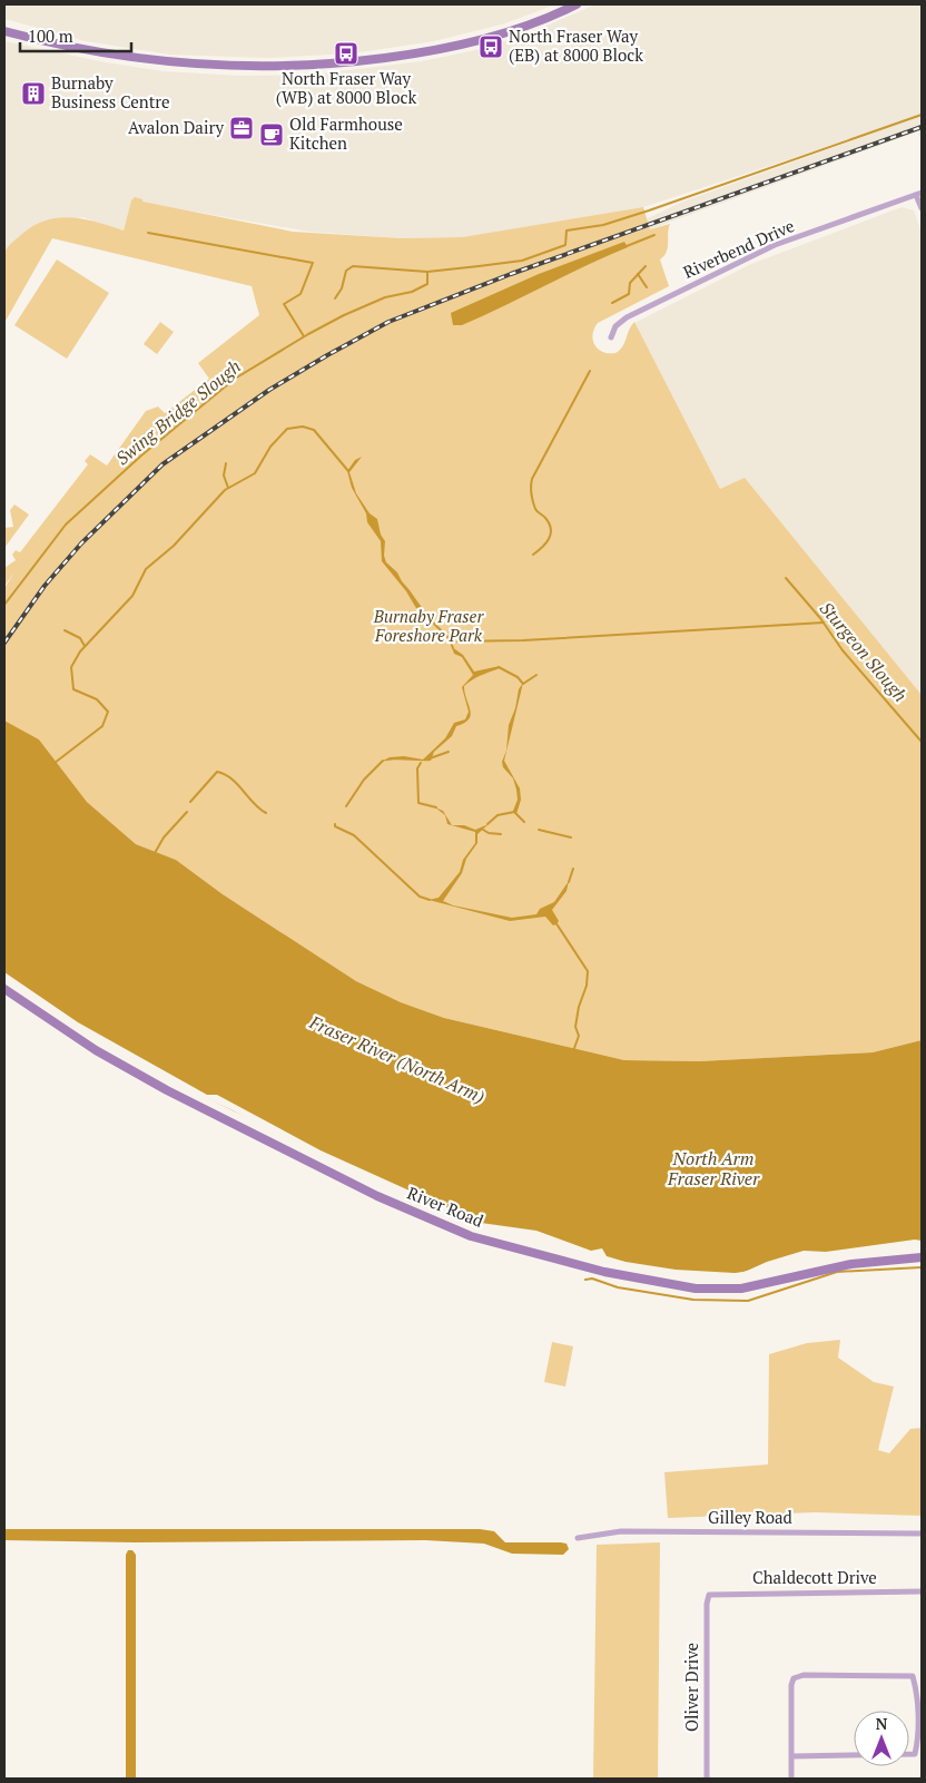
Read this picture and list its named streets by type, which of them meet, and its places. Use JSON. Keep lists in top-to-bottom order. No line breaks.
{"streets":{"street":["Riverbend Drive","River Road","Gilley Road","Chaldecott Drive","Oliver Drive"]},"crossings":[["Chaldecott Drive","Oliver Drive"]],"water":["Swing Bridge Slough","Sturgeon Slough","Fraser River (North Arm)","North Arm Fraser River"],"parks":["Burnaby Fraser Foreshore Park"],"places":{"bus stop":["North Fraser Way (EB) at 8000 Block","North Fraser Way (WB) at 8000 Block"],"building":["Burnaby Business Centre"],"office":["Avalon Dairy"],"cafe":["Old Farmhouse Kitchen"]},"scale_bar":"100 m","north":"top"}
